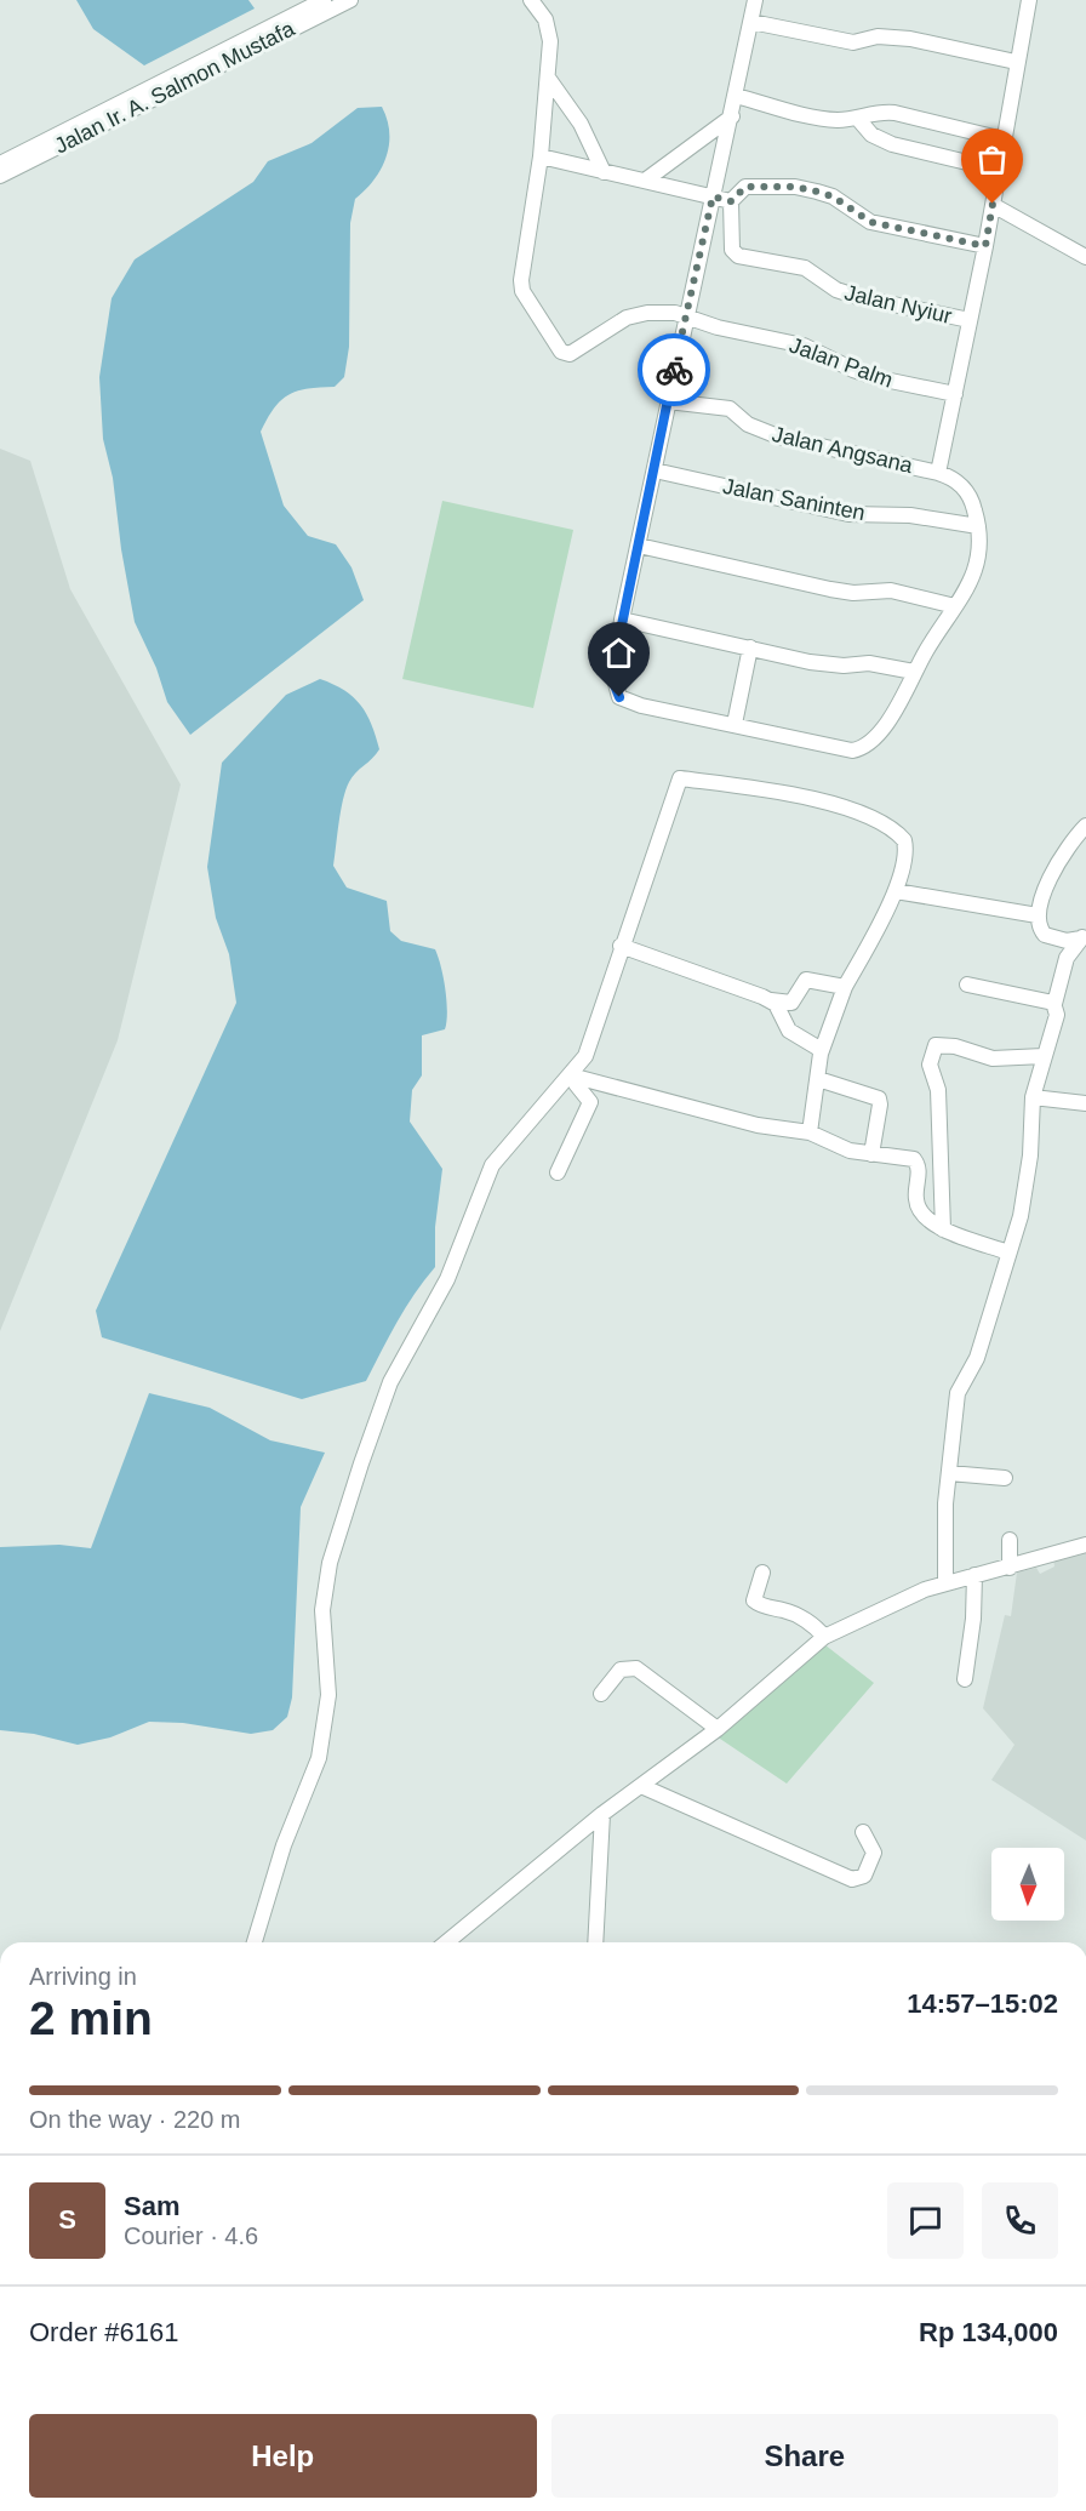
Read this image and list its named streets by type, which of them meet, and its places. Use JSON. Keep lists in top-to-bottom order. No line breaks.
{"streets":{"street":["Jalan Ir. A. Salmon Mustafa","Jalan Nyiur","Jalan Palm","Jalan Angsana","Jalan Saninten"]},"north":"bottom","page":{"heading":["2 min","Arriving in","14:57–15:02"],"panel":["Sam","Courier · 4.6","Order #6161","Rp 134,000"],"bar":"On the way · 220 m","round":"S","buttons":["Help","Share"]}}
